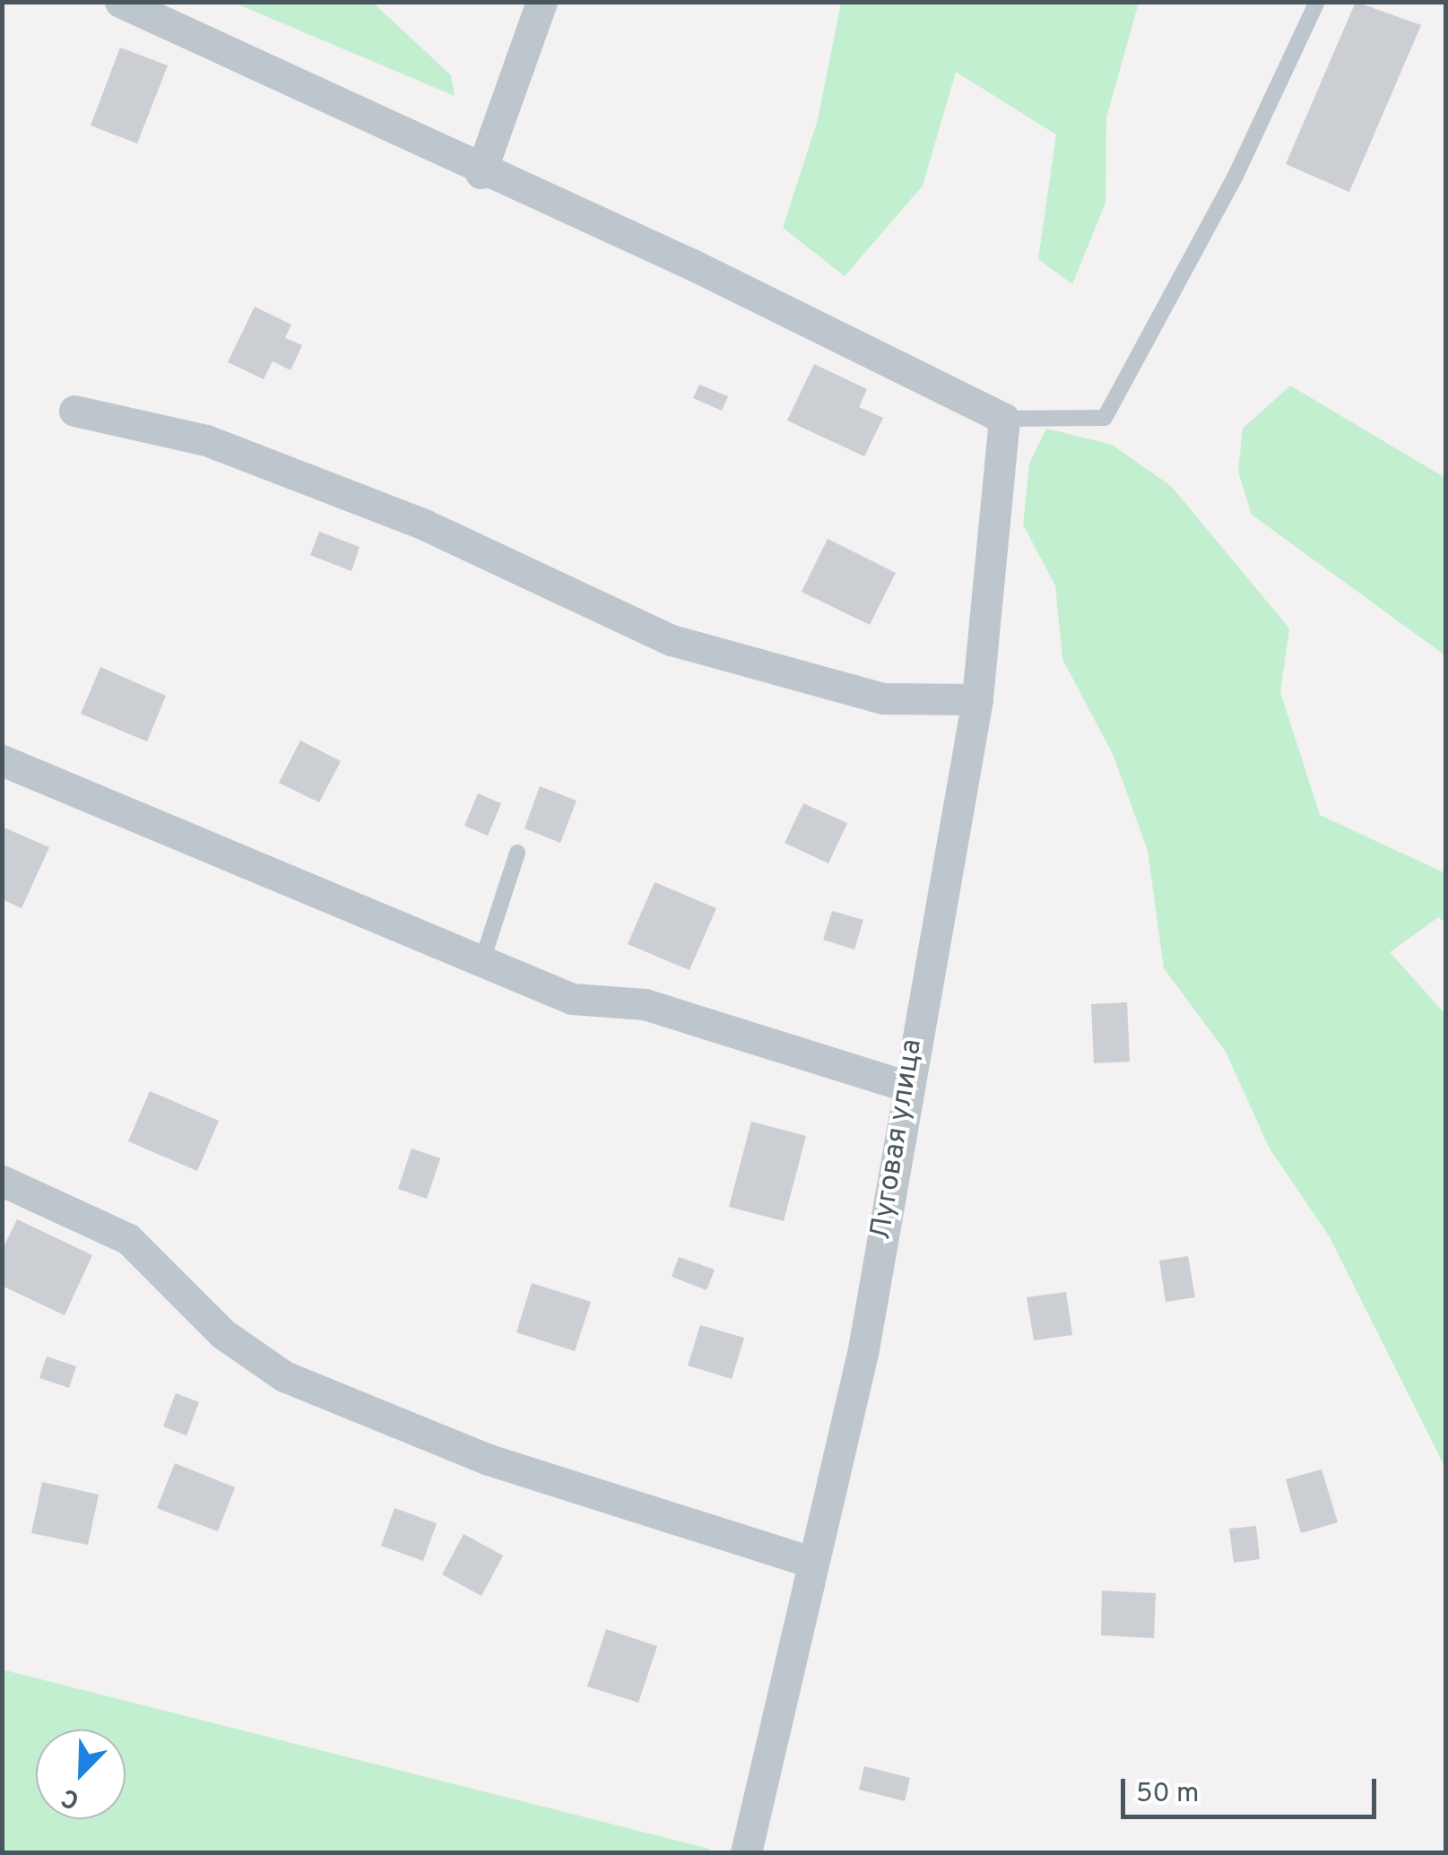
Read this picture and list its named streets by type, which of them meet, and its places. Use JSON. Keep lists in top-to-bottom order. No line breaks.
{"streets":{"street":["Луговая улица"]},"scale_bar":"50 m","north":"bottom left"}
